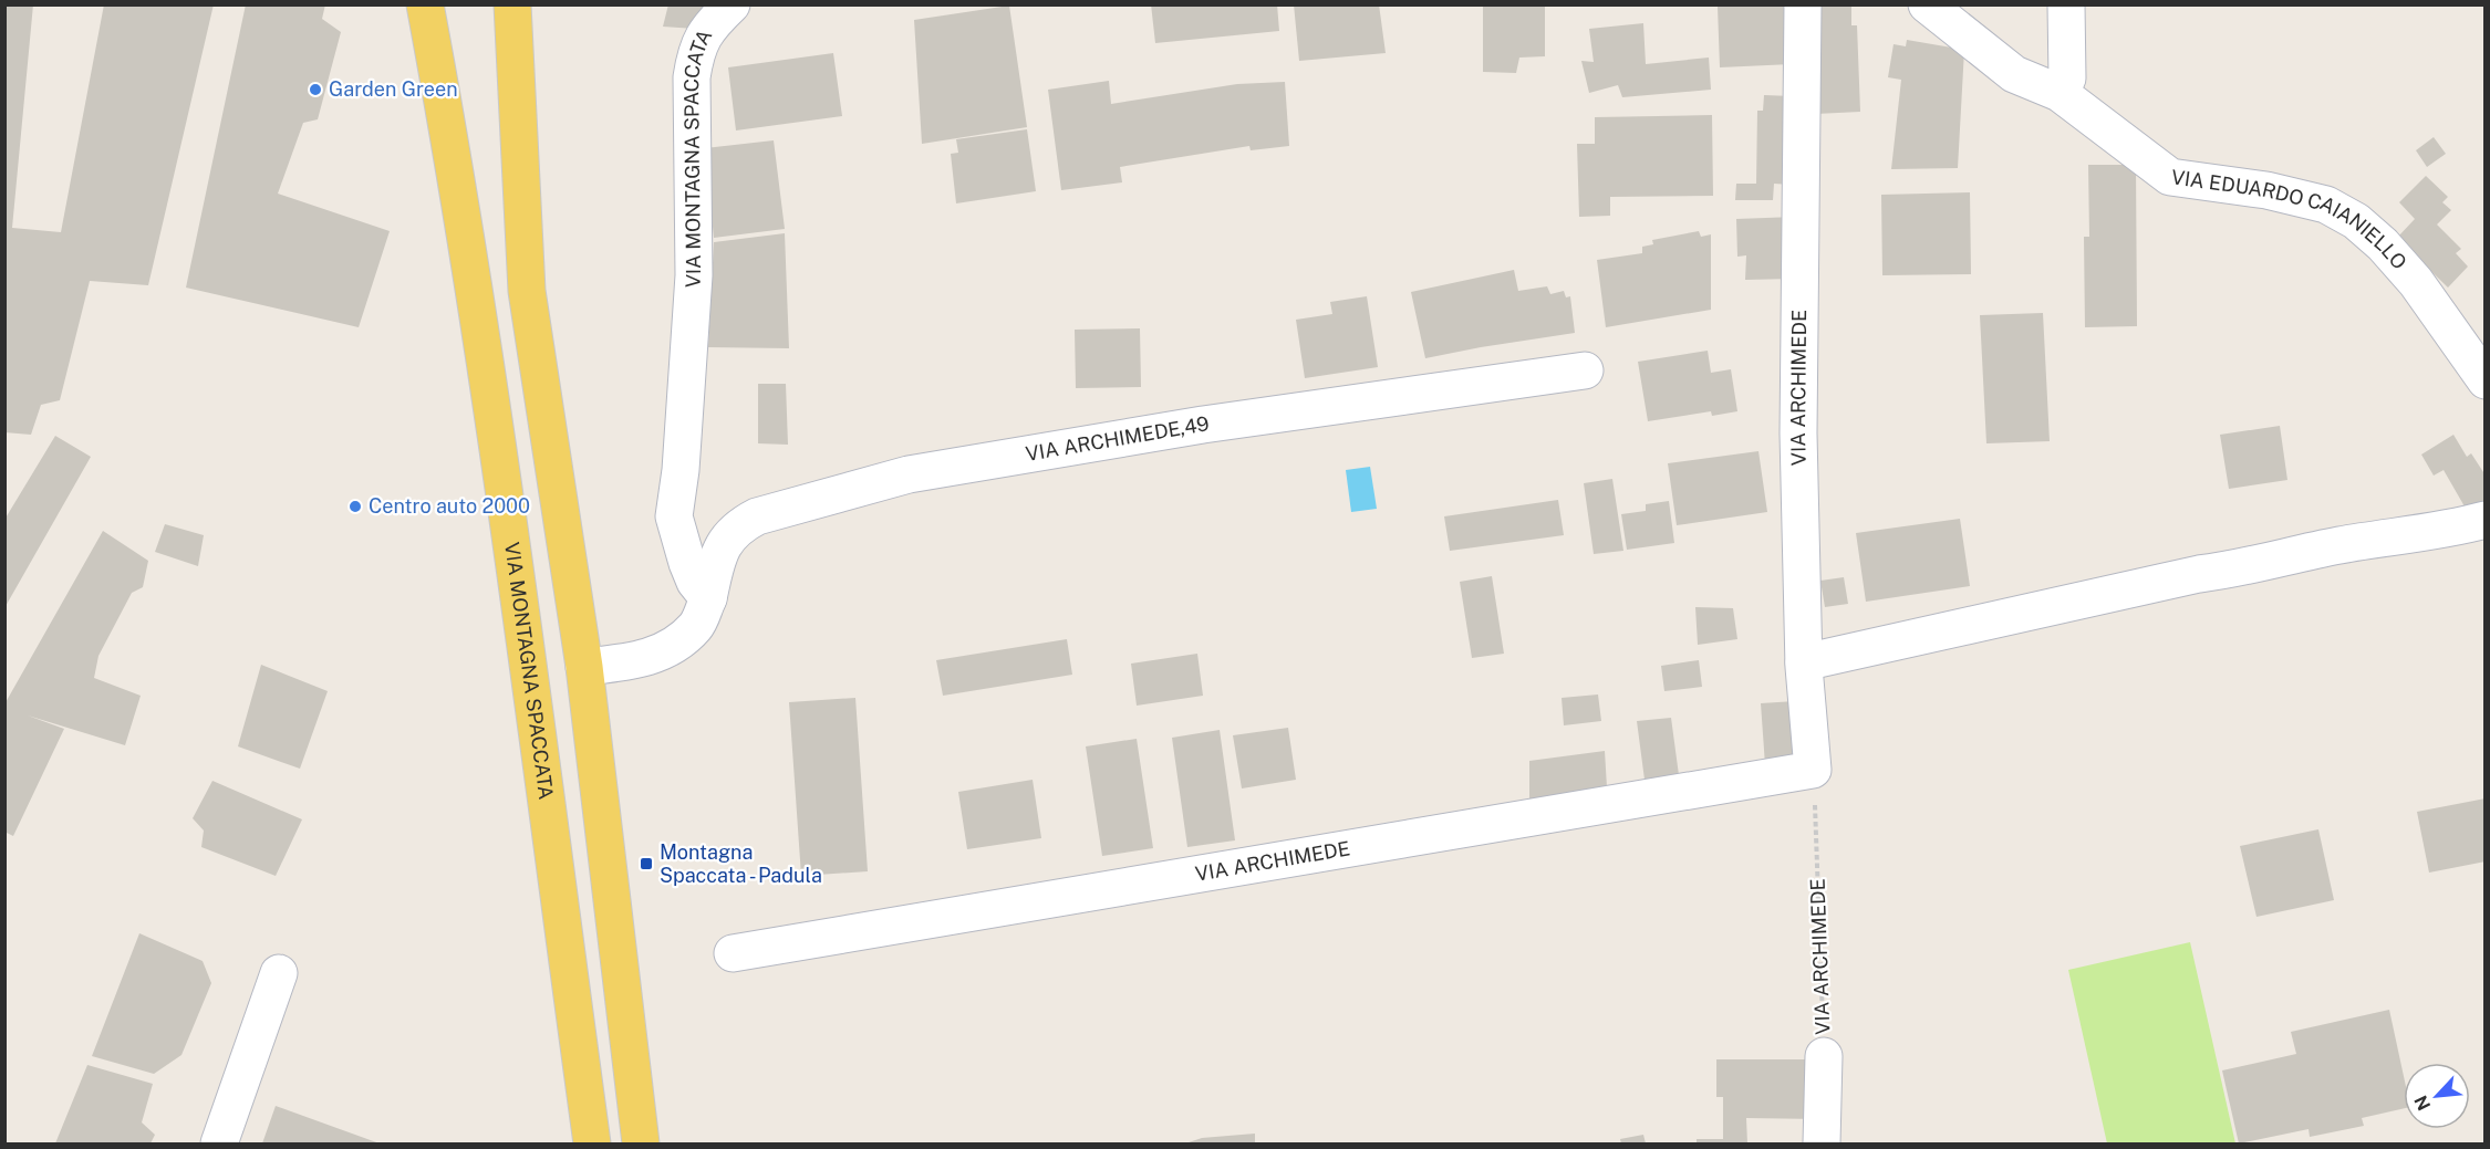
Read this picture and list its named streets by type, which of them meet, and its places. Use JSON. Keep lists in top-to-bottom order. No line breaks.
{"streets":{"main road":["VIA MONTAGNA SPACCATA"],"street":["VIA EDUARDO CAIANIELLO","VIA ARCHIMEDE","VIA ARCHIMEDE,49"]},"crossings":[["VIA MONTAGNA SPACCATA","VIA ARCHIMEDE,49"]],"places":{"other":["Garden Green","Centro auto 2000"],"transit":["Montagna Spaccata - Padula"]},"north":"bottom left"}
